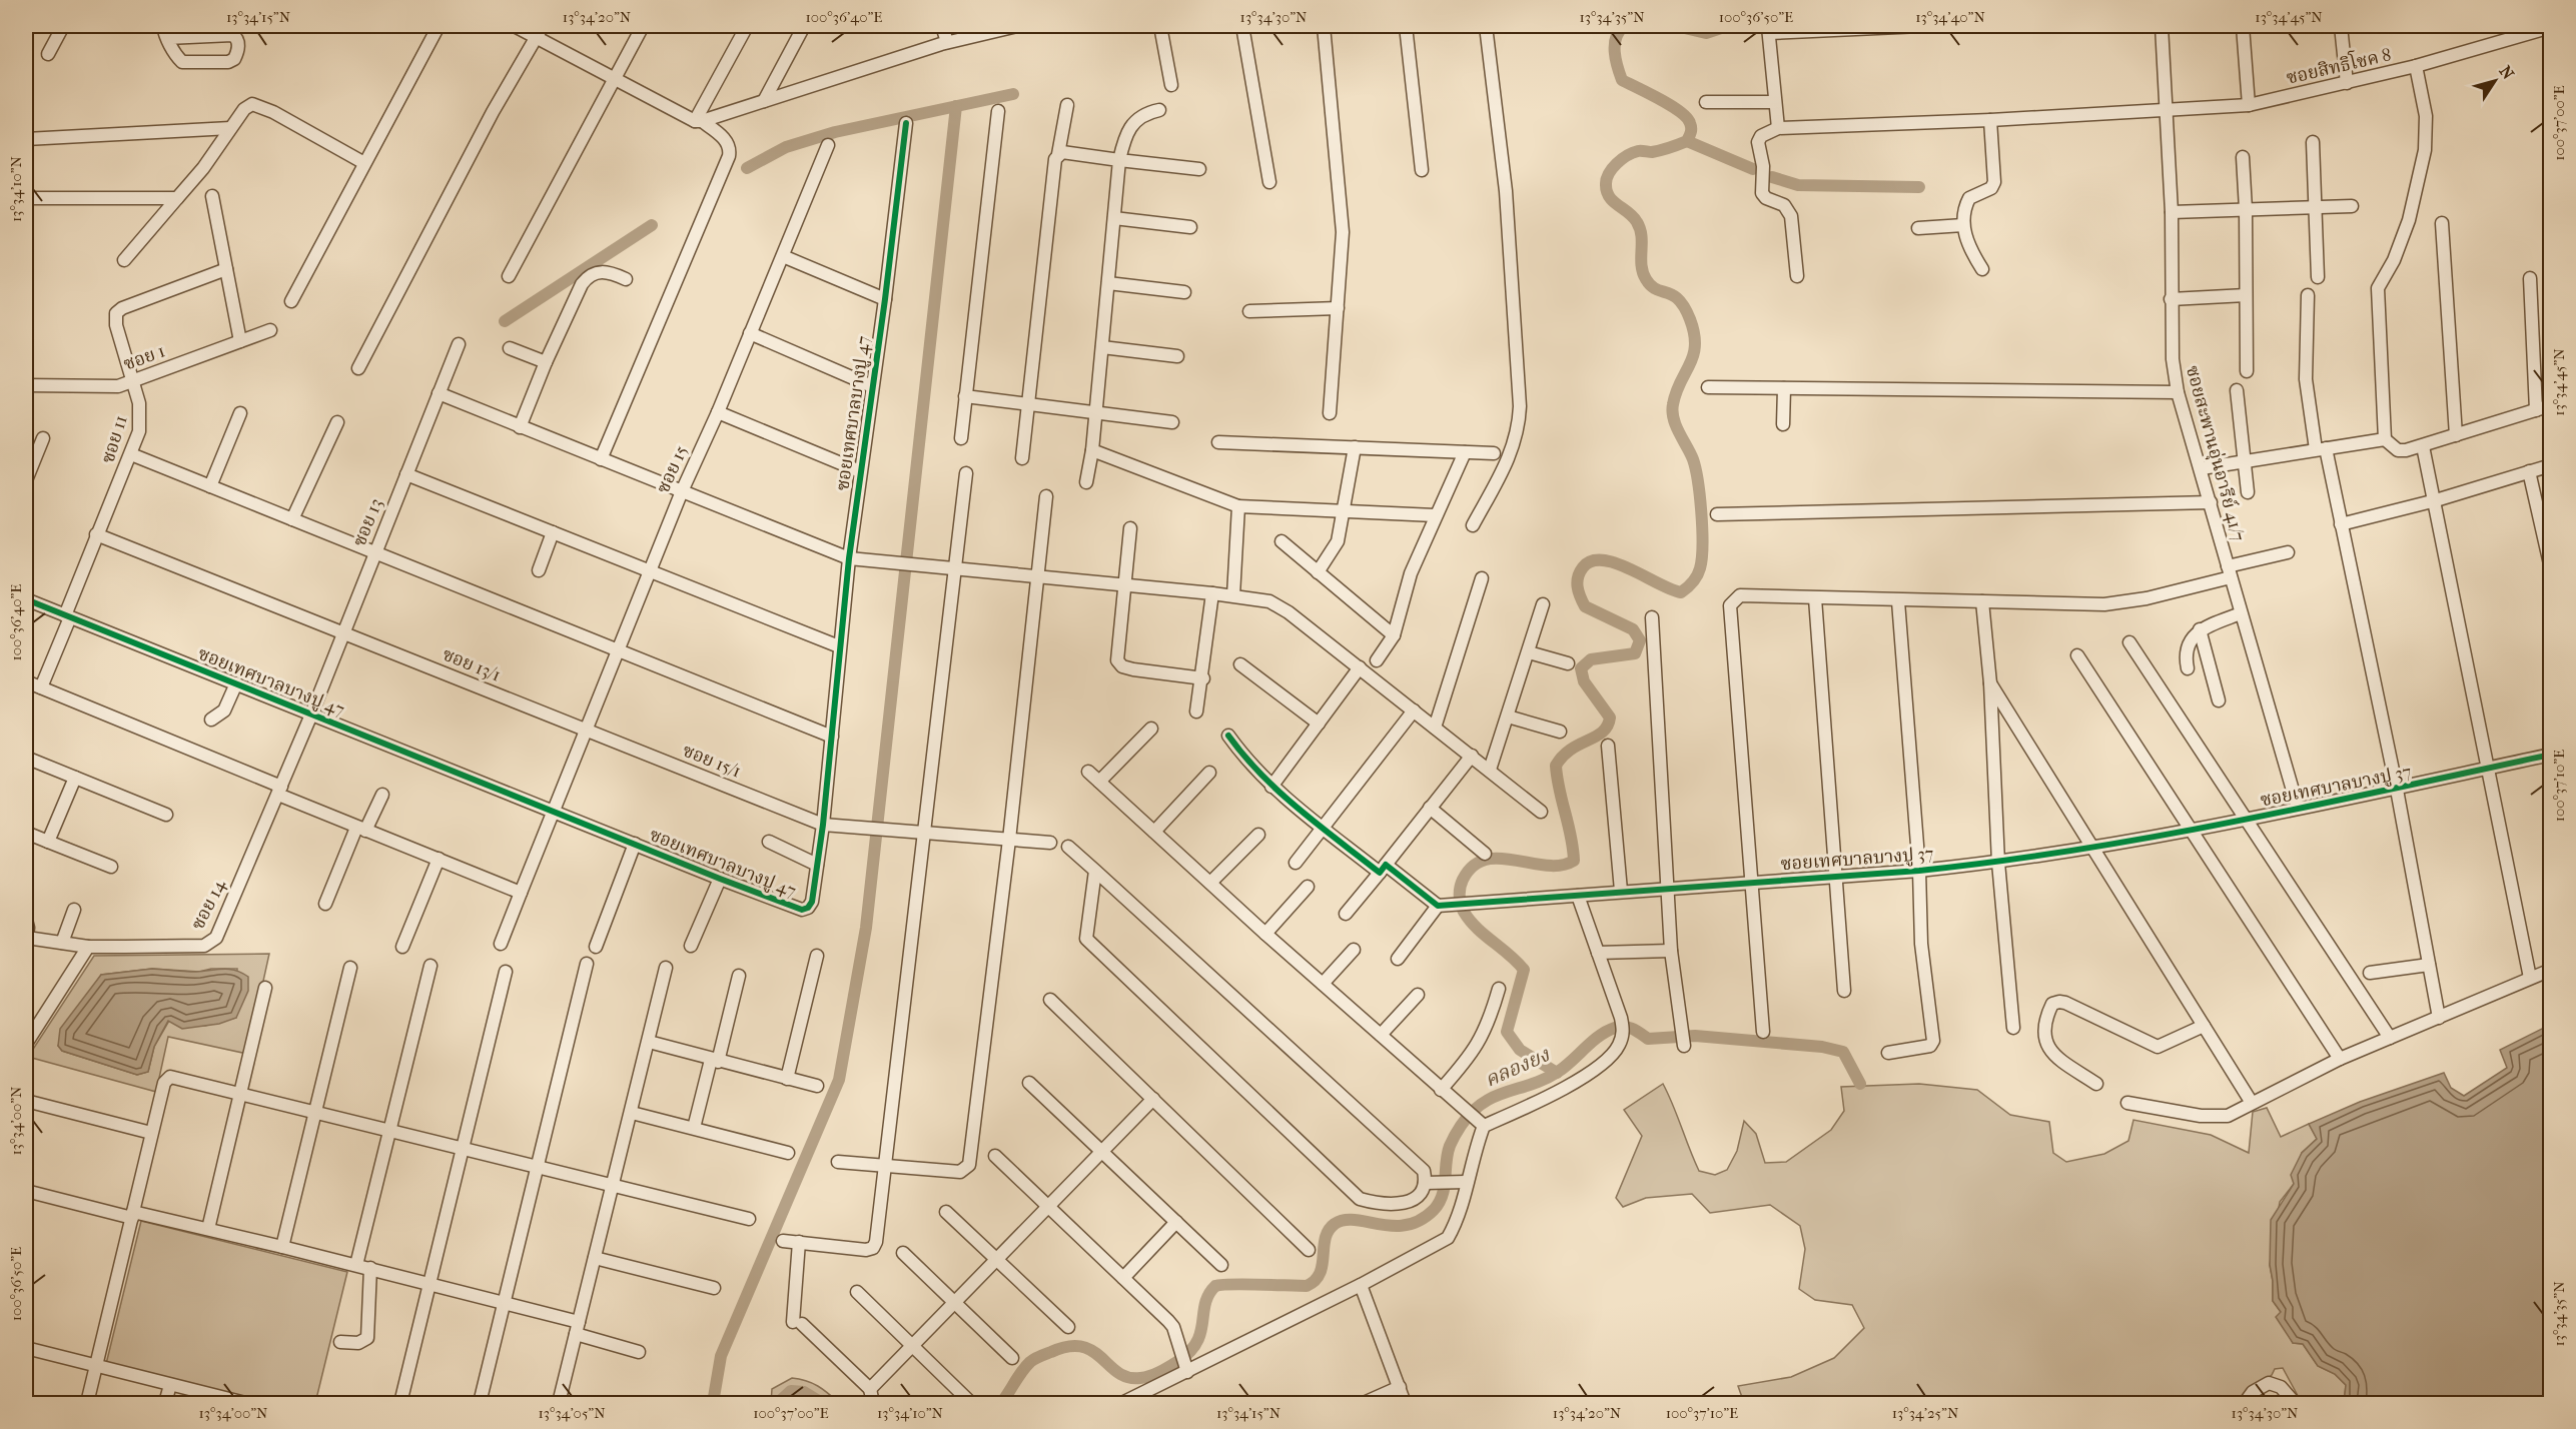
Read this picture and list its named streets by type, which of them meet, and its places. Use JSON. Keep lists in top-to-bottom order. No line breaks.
{"streets":{"street":["ซอยสิทธิโชค 8","ซอย 1","ซอยเทศบาลบางปู 47","ซอย 11","ซอยสะพานอุ่นอารีย์ 41/7","ซอย 15","ซอย 13","ซอย 13/1","ซอย 15/1","ซอยเทศบาลบางปู 37","ซอย 14"]},"crossings":[["ซอยสิทธิโชค 8","ซอยสะพานอุ่นอารีย์ 41/7"],["ซอย 1","ซอย 11"],["ซอยเทศบาลบางปู 47","ซอย 11"],["ซอยเทศบาลบางปู 47","ซอย 15"],["ซอยเทศบาลบางปู 47","ซอย 13"],["ซอยเทศบาลบางปู 47","ซอย 15/1"],["ซอยเทศบาลบางปู 47","ซอย 14"],["ซอย 11","ซอย 13/1"],["ซอยสะพานอุ่นอารีย์ 41/7","ซอยเทศบาลบางปู 37"],["ซอย 15","ซอย 13/1"],["ซอย 15","ซอย 15/1"],["ซอย 13","ซอย 13/1"],["ซอย 13","ซอย 14"],["ซอย 13/1","ซอย 15/1"]],"water":["คลองยง"],"north":"top right","coordinates":["13°34'15\"N","13°34'20\"N","100°36'40\"E","13°34'30\"N","13°34'35\"N","100°36'50\"E","13°34'40\"N","13°34'45\"N","100°37'00\"E","13°34'10\"N","100°37'10\"E","13°34'00\"N","13°34'05\"N","13°34'25\"N"]}
